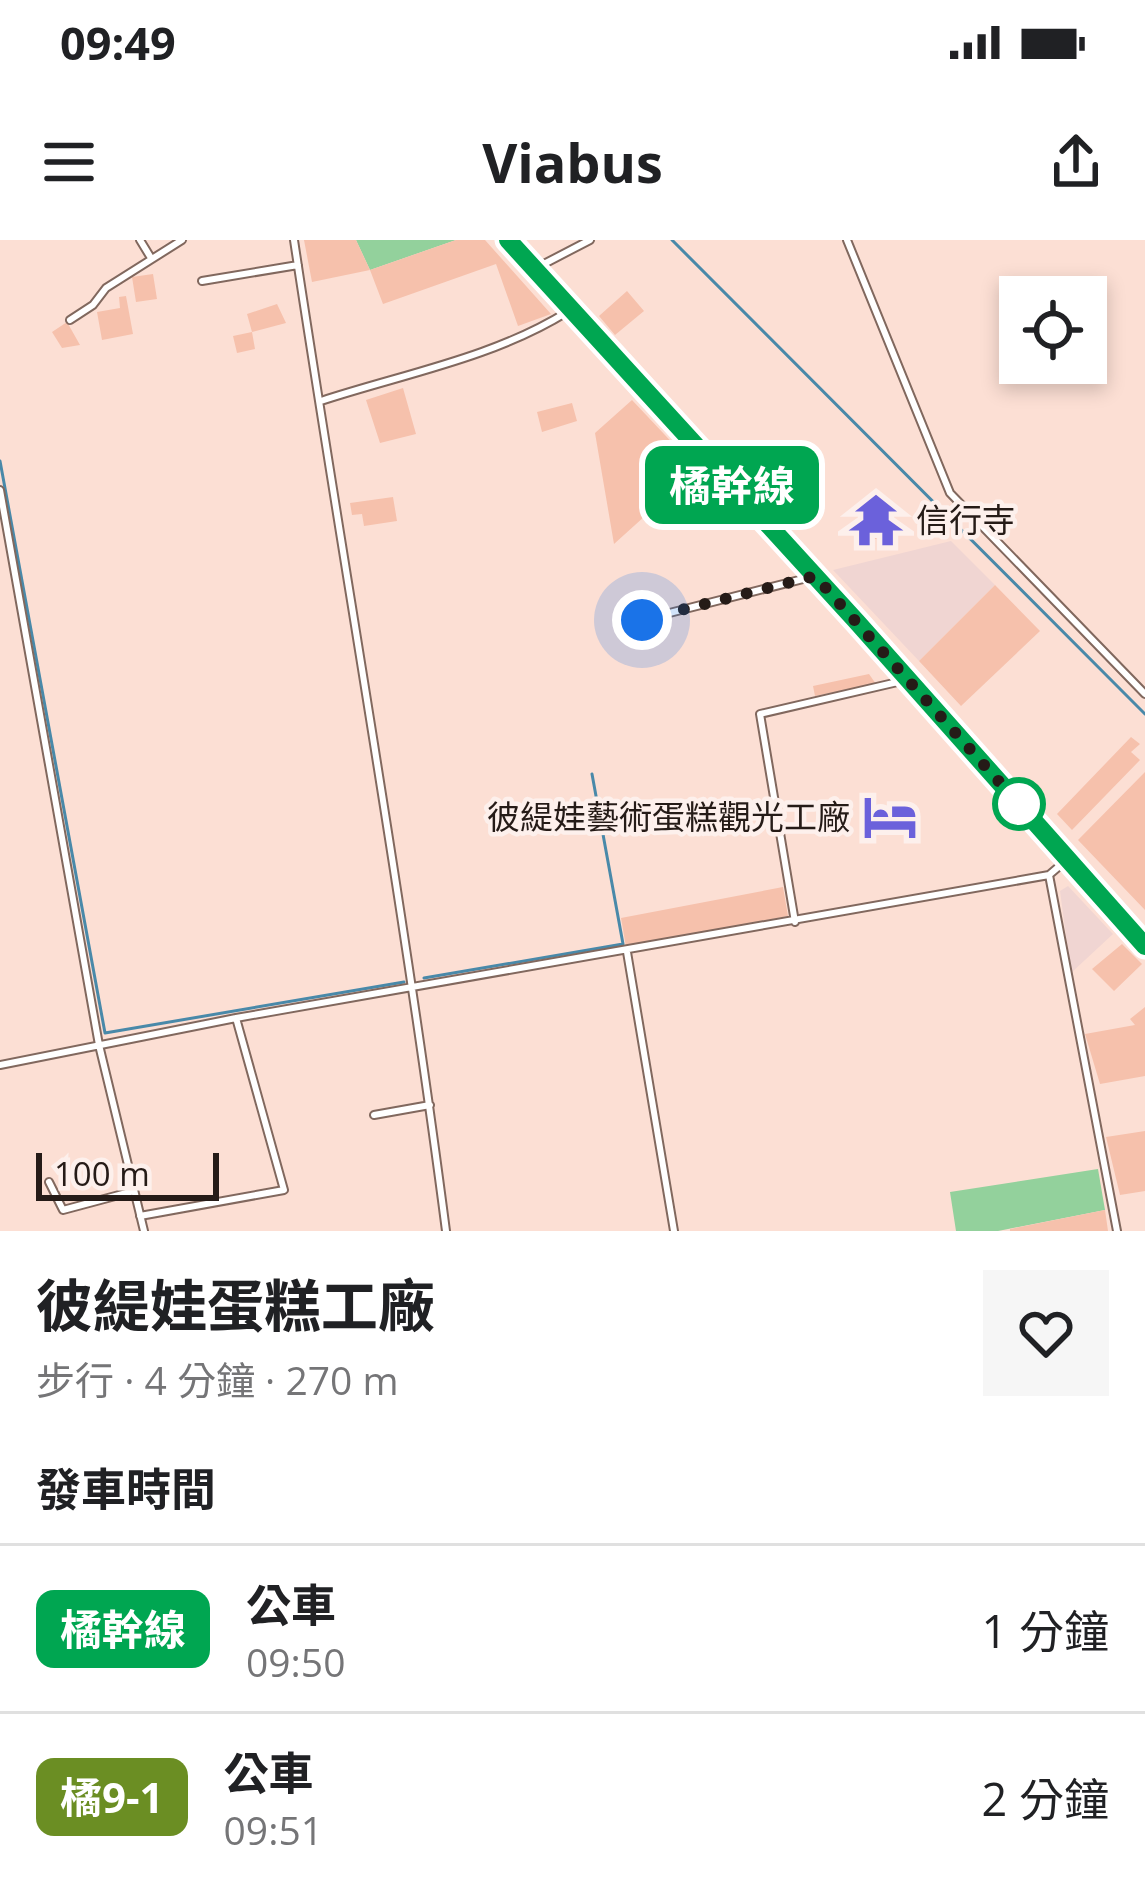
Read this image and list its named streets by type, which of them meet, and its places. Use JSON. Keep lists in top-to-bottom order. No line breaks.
{"places":{"temple":["信行寺"],"hotel":["彼緹娃藝術蛋糕觀光工廠"]},"lines":["bus line 橘幹線"],"scale_bar":"100 m","page":{"status":"09:49","header":"Viabus","on_map":"橘幹線","scale":"100 m","heading":[["彼緹娃蛋糕工廠","步行 · 4 分鐘 · 270 m"],"發車時間"],"list":[{"mark":"橘幹線","name":"公車","note":"09:50","value":"1 分鐘"},{"mark":"橘9-1","name":"公車","note":"09:51","value":"2 分鐘"}]}}
